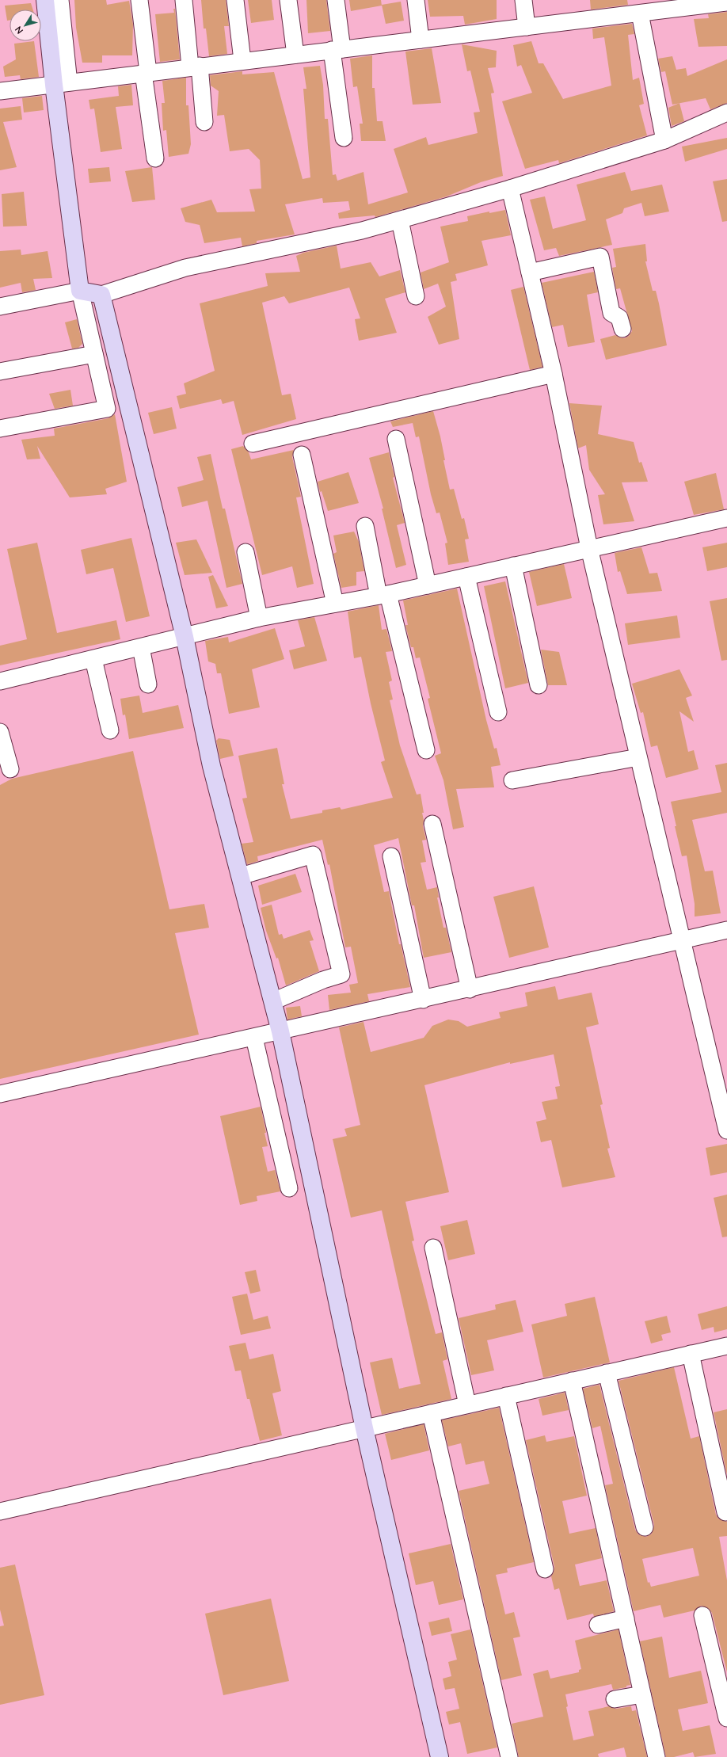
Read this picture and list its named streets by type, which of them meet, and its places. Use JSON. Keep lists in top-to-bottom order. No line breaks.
{"north":"bottom left"}
